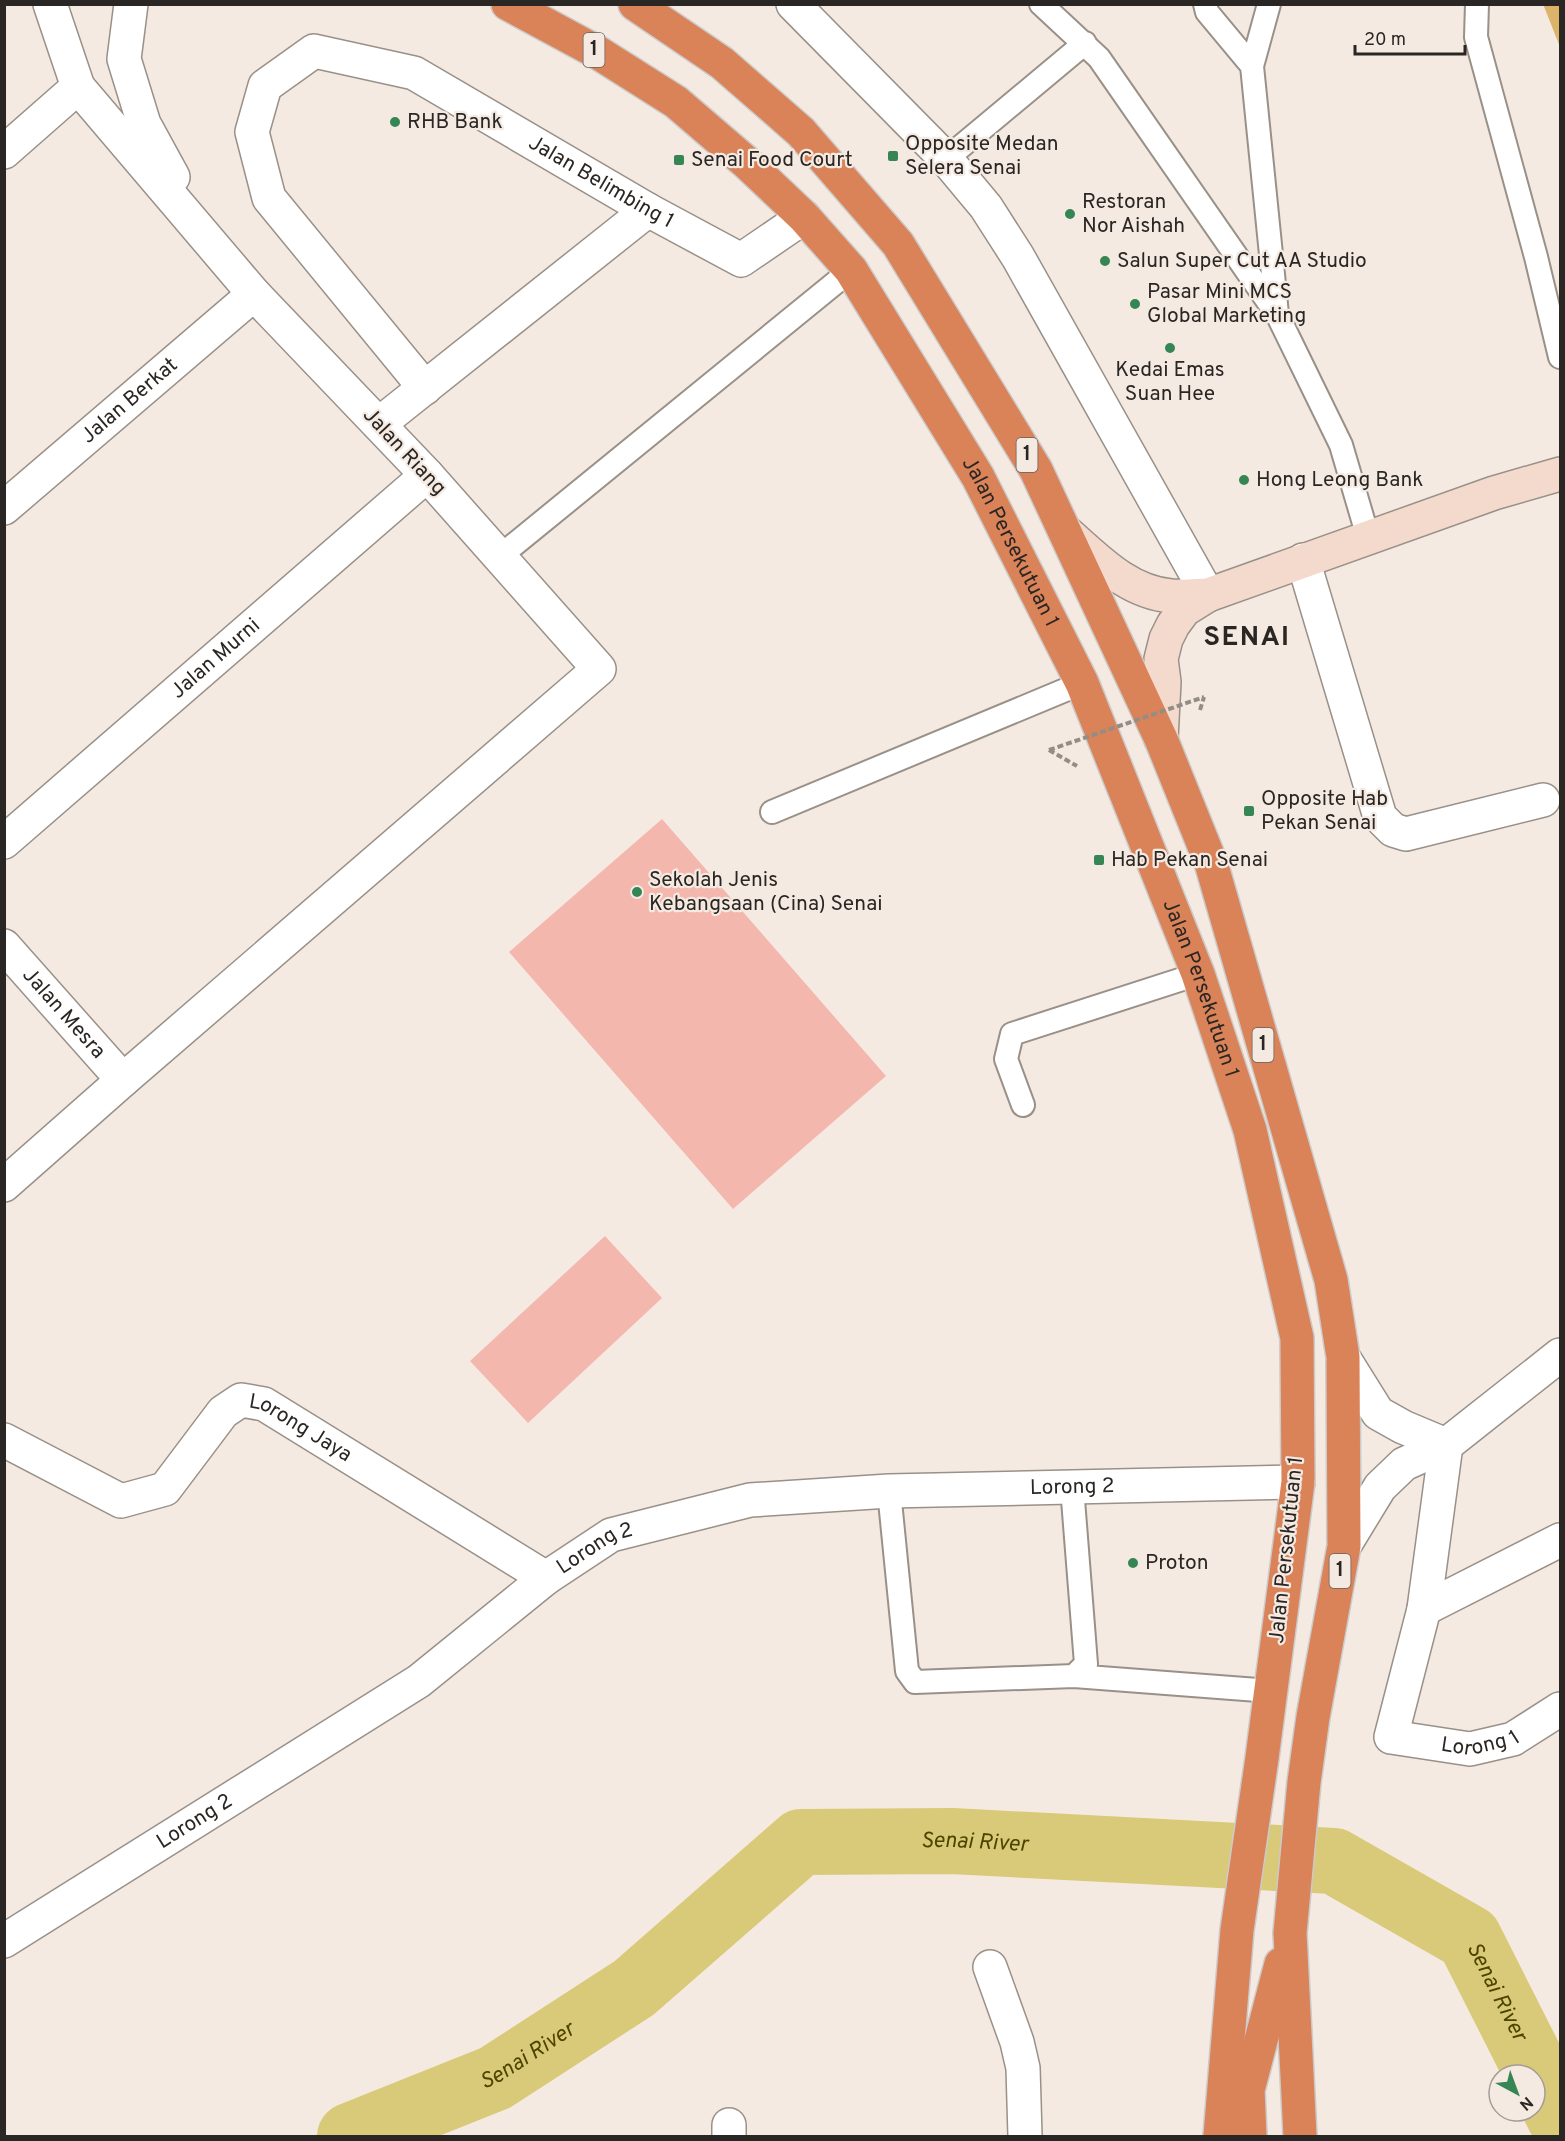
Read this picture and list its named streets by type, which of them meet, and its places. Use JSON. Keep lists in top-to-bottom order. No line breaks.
{"streets":{"highway":["1","Jalan Persekutuan 1"],"street":["Jalan Belimbing 1","Jalan Berkat","Jalan Riang","Jalan Murni","Jalan Mesra","Lorong Jaya","Lorong 2","Lorong 1"]},"crossings":[["Jalan Belimbing 1","Jalan Persekutuan 1"],["Jalan Berkat","Jalan Riang"],["Jalan Riang","Jalan Murni"],["Jalan Riang","Jalan Mesra"],["Jalan Persekutuan 1","Lorong 2"],["Lorong Jaya","Lorong 2"]],"districts":["SENAI"],"water":["Senai River"],"places":{"other":["RHB Bank","Restoran Nor Aishah","Salun Super Cut AA Studio","Pasar Mini MCS Global Marketing","Kedai Emas Suan Hee","Hong Leong Bank","Sekolah Jenis Kebangsaan (Cina) Senai","Proton"],"transit":["Opposite Medan Selera Senai","Senai Food Court","Opposite Hab Pekan Senai","Hab Pekan Senai"]},"scale_bar":"20 m","north":"bottom right"}
